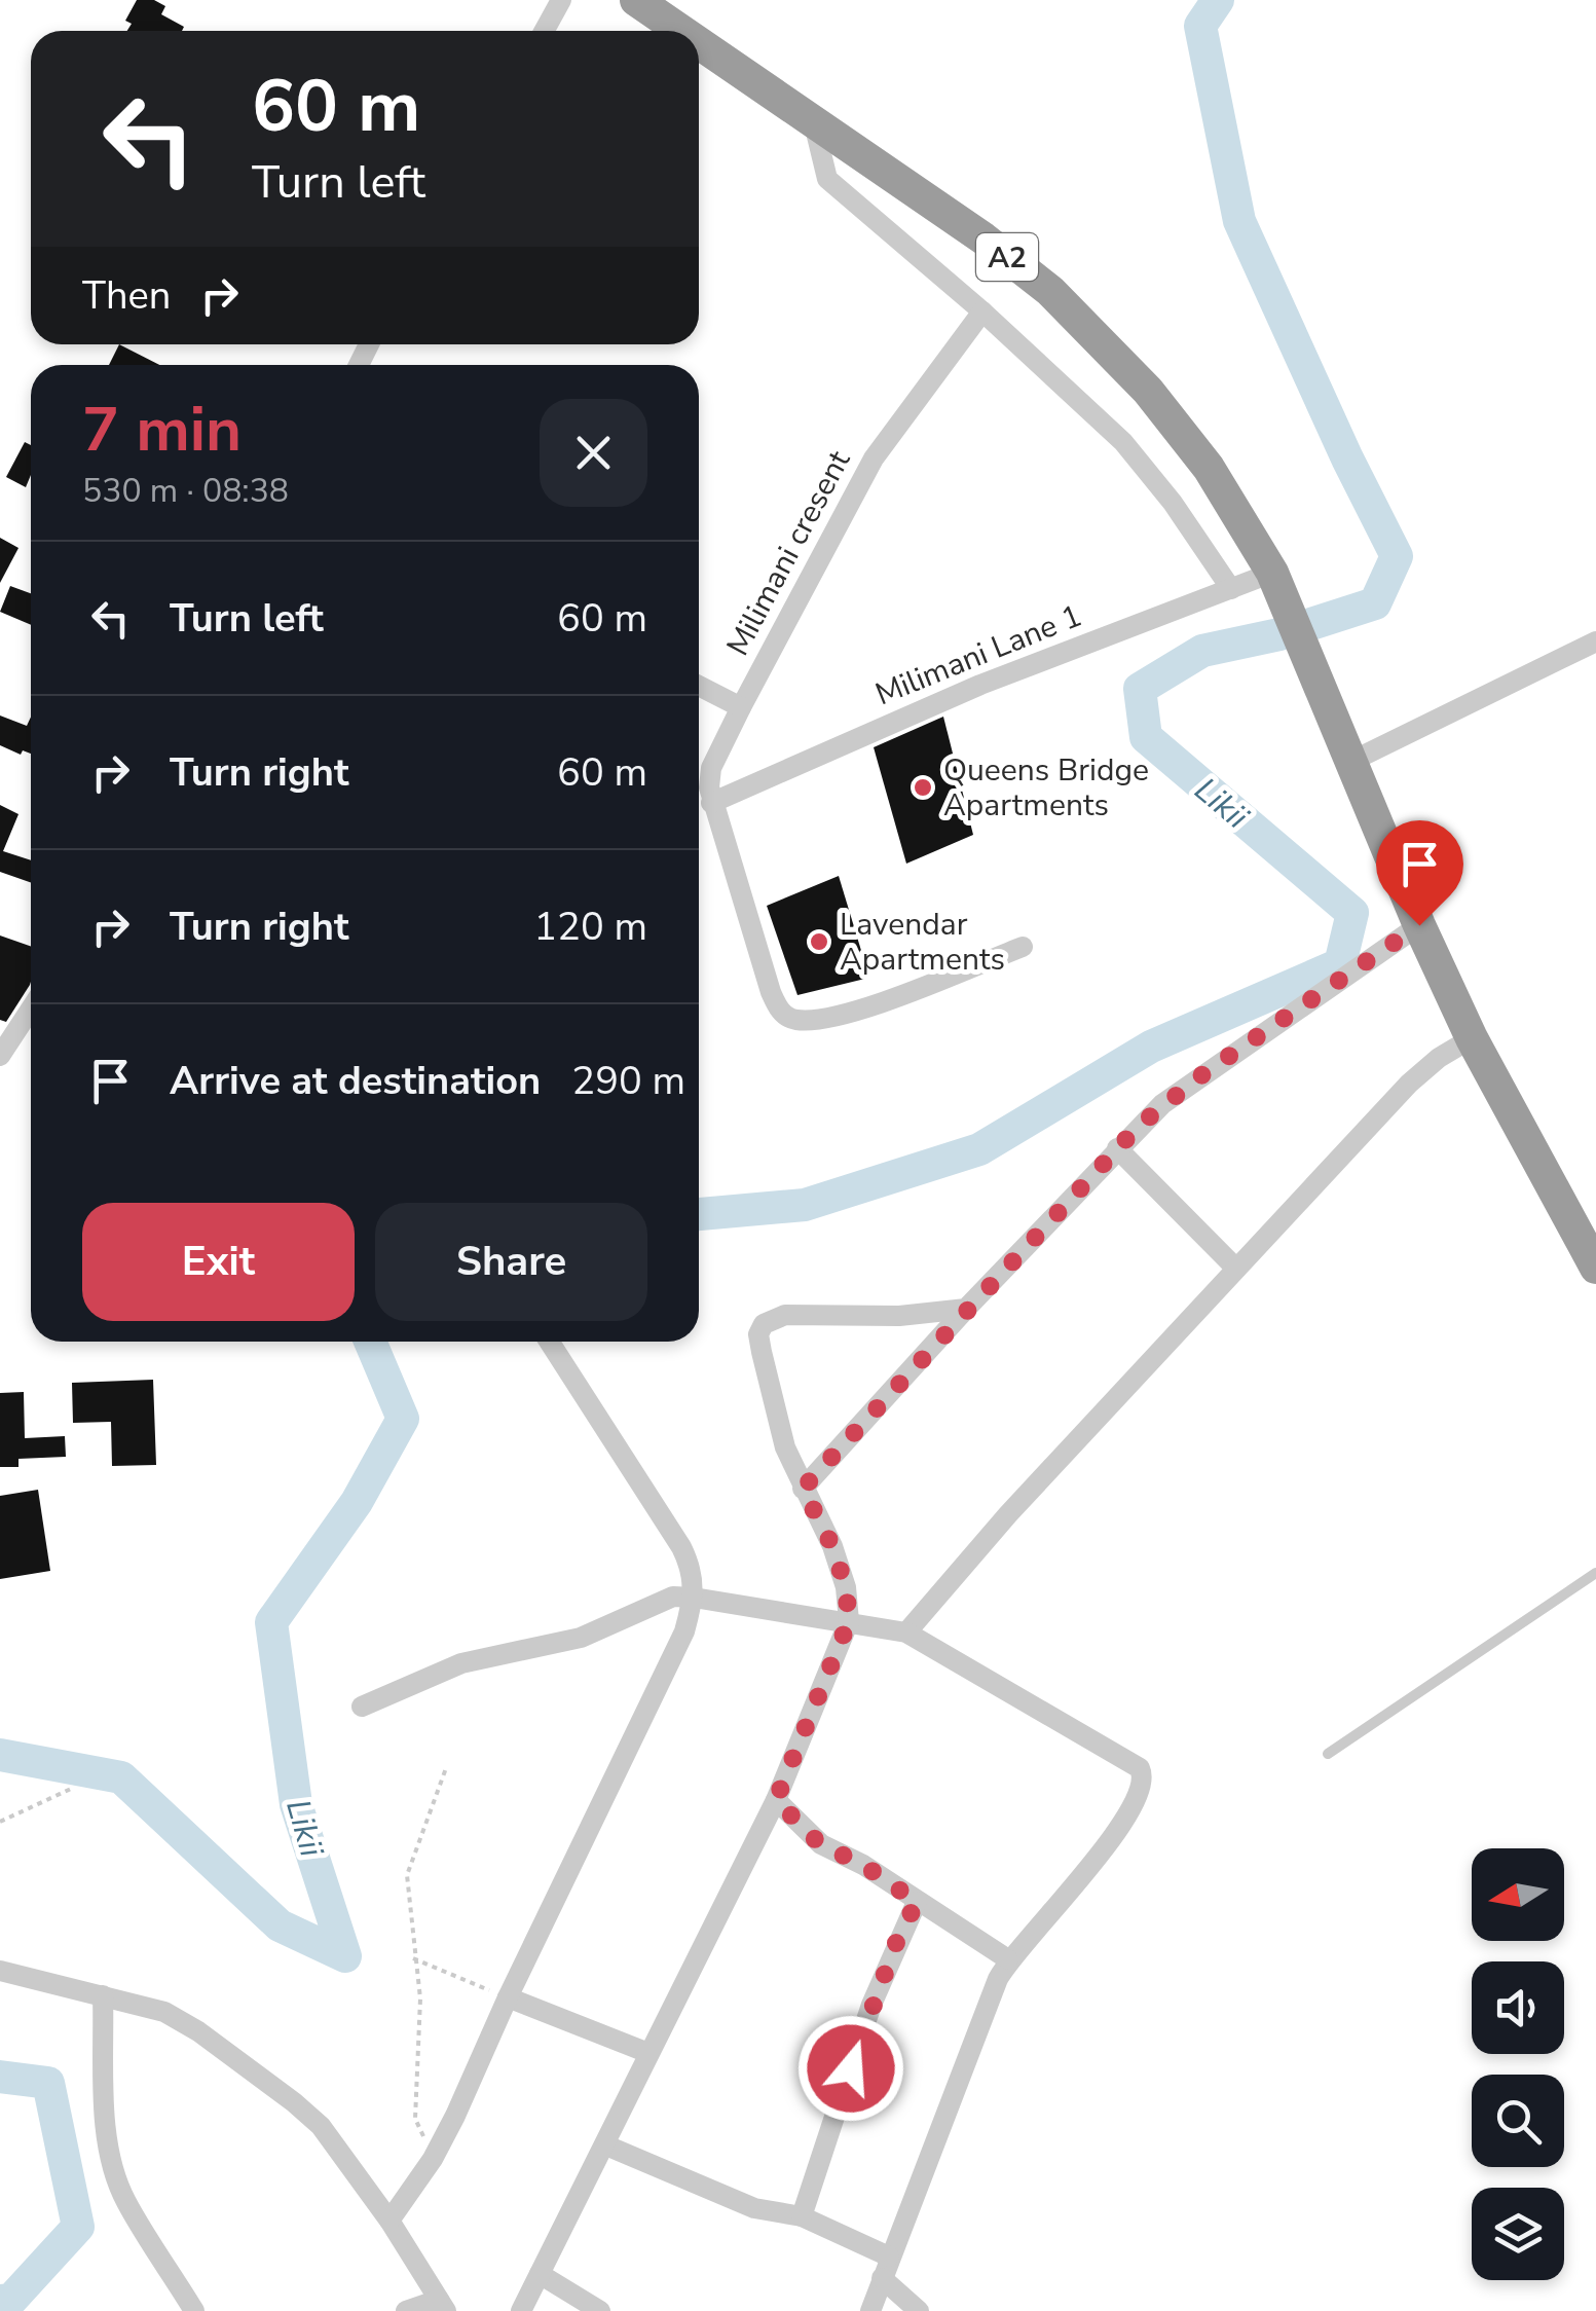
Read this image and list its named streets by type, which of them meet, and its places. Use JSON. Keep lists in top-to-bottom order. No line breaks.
{"streets":{"highway":["A2"],"street":["Milimani cresent","Milimani Lane 1"]},"crossings":[["A2","Milimani Lane 1"],["Milimani cresent","Milimani Lane 1"]],"water":["Likii"],"places":["Queens Bridge Apartments","Lavendar Apartments"],"north":"left","page":{"turn":["60 m","Turn left"],"then":"Then","heading":["7 min","530 m · 08:38"],"list":[{"name":"Turn left","value":"60 m"},{"name":"Turn right","value":"60 m"},{"name":"Turn right","value":"120 m"},{"name":"Arrive at destination","value":"290 m"}],"buttons":["Exit","Share"]}}
